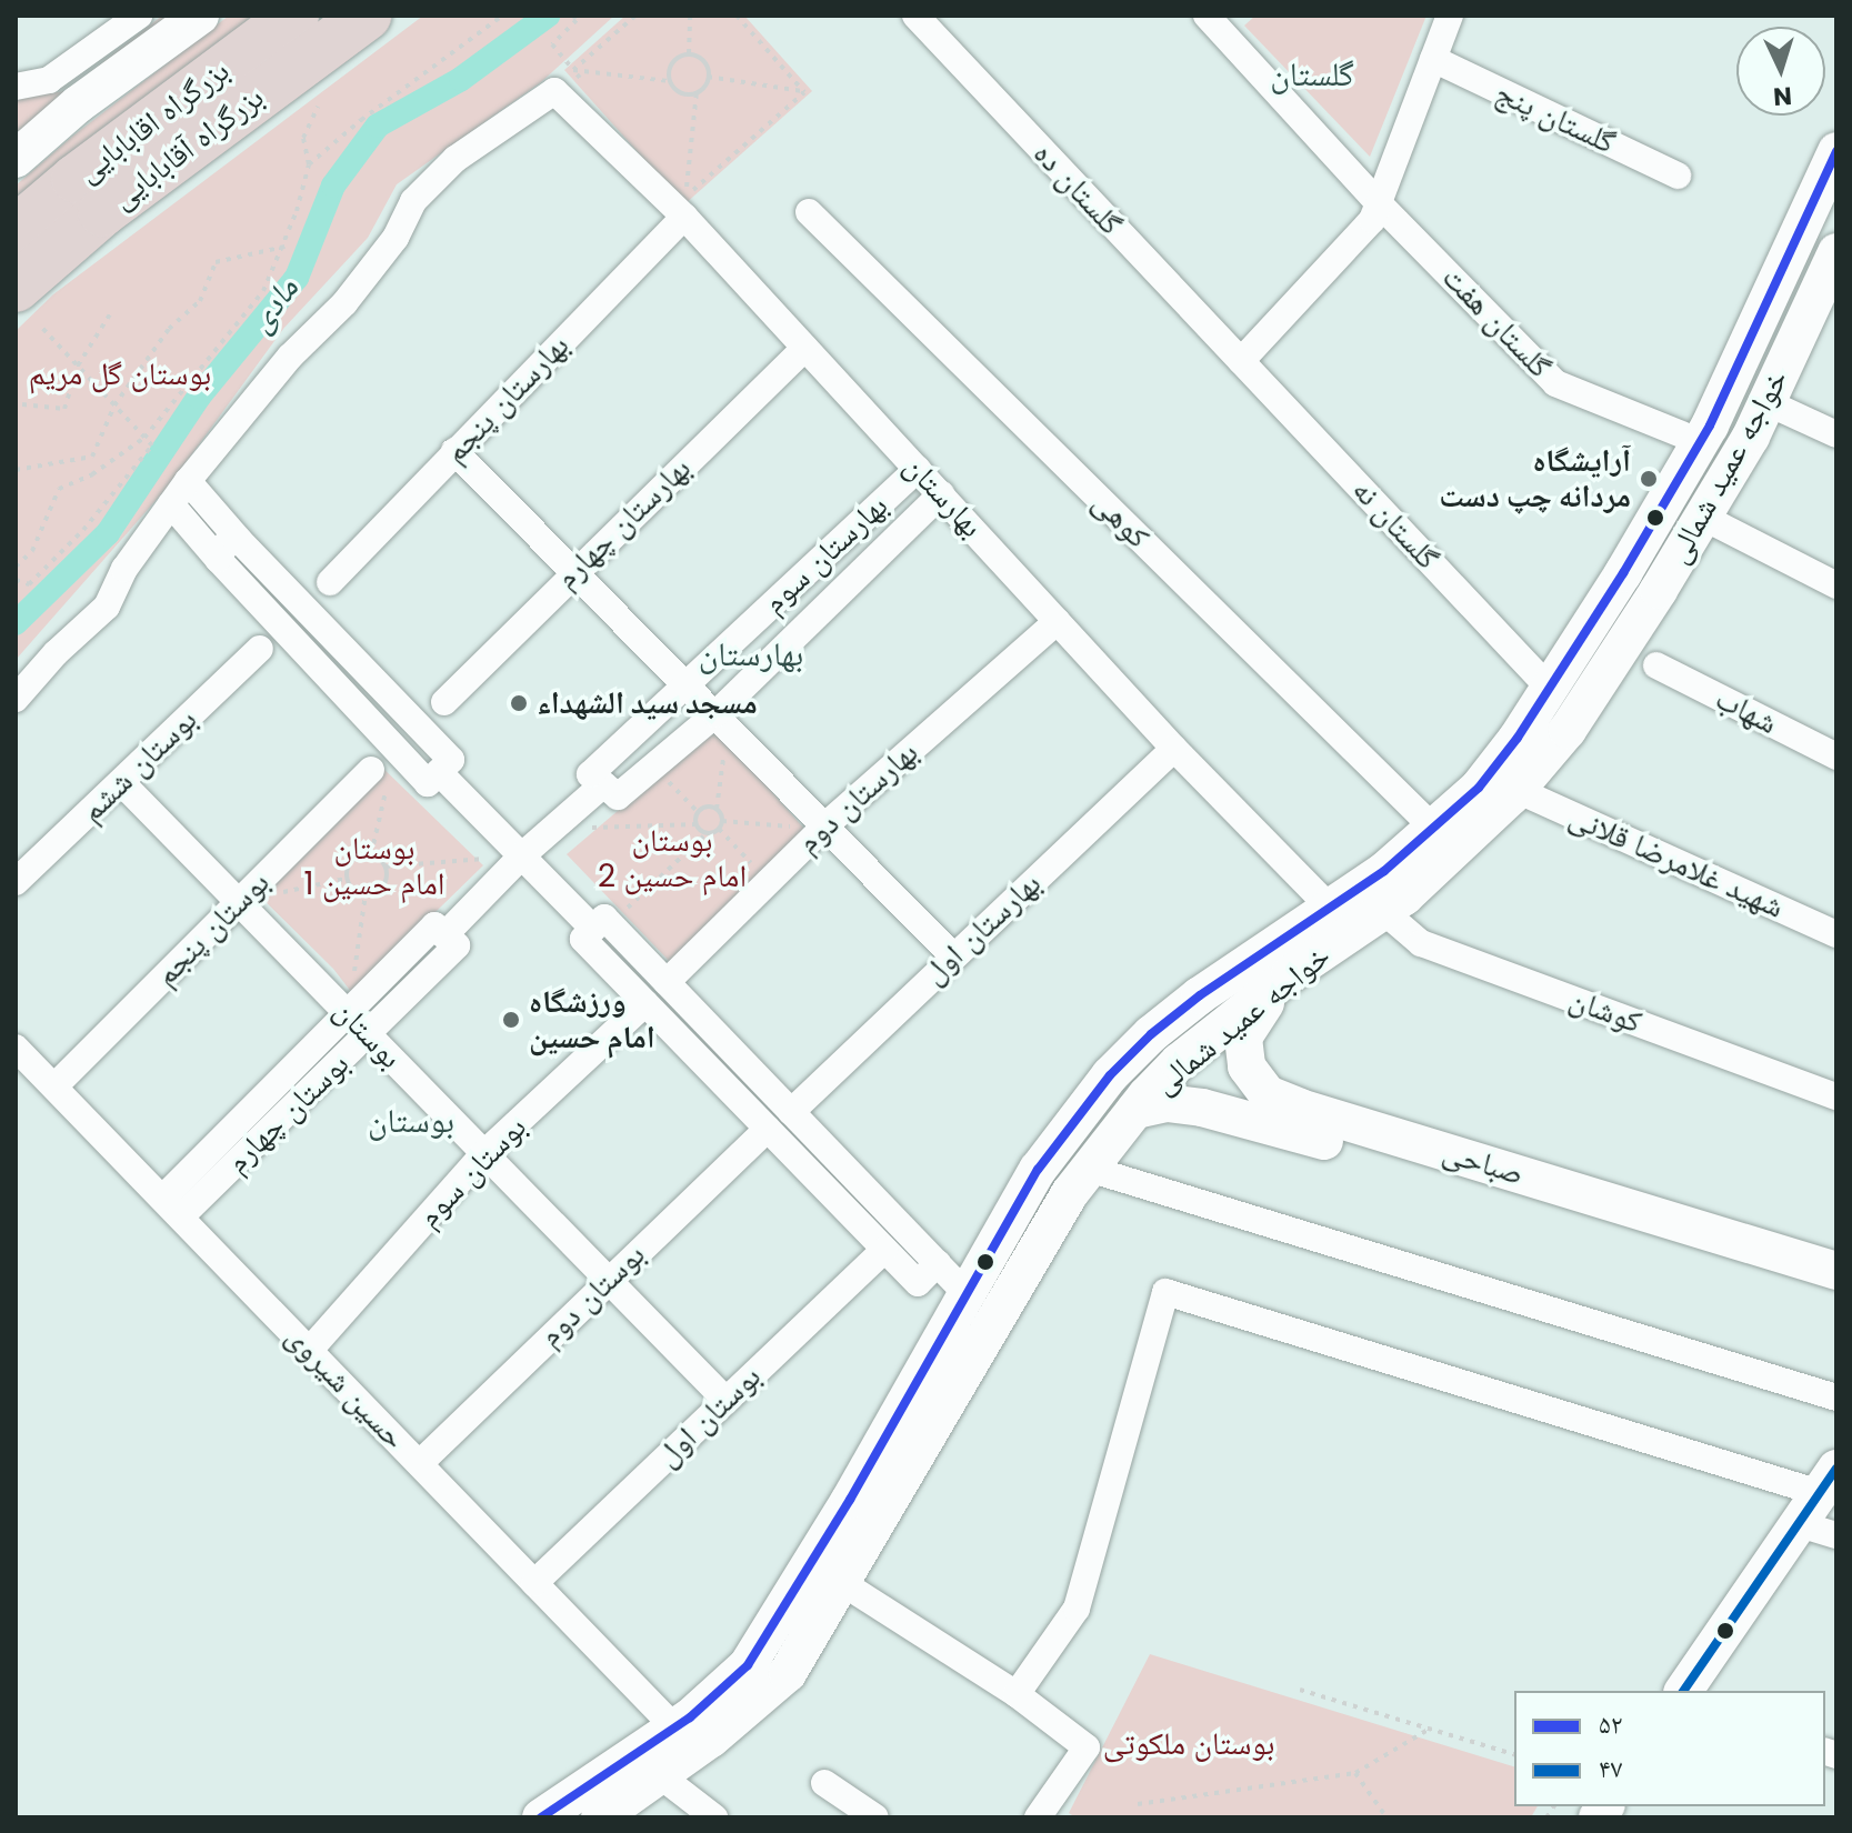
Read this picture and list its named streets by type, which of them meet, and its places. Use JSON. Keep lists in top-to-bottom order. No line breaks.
{"streets":{"highway":["بزرگراه اقابابایی","بزرگراه آقابابایی"],"main road":["خواجه عمید شمالی","صباحی"],"street":["گلستان پنج","گلستان ده","گلستان هفت","بهارستان پنجم","بهارستان","کوهی","بهارستان چهارم","گلستان نه","بهارستان سوم","شهاب","بوستان ششم","بهارستان دوم","شهید غلامرضا قلانی","بوستان پنجم","بهارستان اول","کوشان","بوستان","بوستان چهارم","بوستان سوم","بوستان دوم","حسین شیروی","بوستان اول"]},"crossings":[["گلستان ده","گلستان نه"],["بهارستان پنجم","بهارستان"],["خواجه عمید شمالی","بهارستان"],["خواجه عمید شمالی","کوهی"],["خواجه عمید شمالی","گلستان نه"],["خواجه عمید شمالی","شهید غلامرضا قلانی"],["خواجه عمید شمالی","کوشان"],["خواجه عمید شمالی","صباحی"],["خواجه عمید شمالی","حسین شیروی"],["بهارستان","بهارستان چهارم"],["بهارستان","بهارستان سوم"],["بهارستان","بهارستان دوم"],["بهارستان","بهارستان اول"],["بوستان ششم","بوستان"],["بوستان پنجم","بوستان"],["بوستان پنجم","حسین شیروی"],["بوستان","بوستان چهارم"],["بوستان","بوستان سوم"],["بوستان","بوستان دوم"],["بوستان","بوستان اول"],["بوستان چهارم","حسین شیروی"],["بوستان سوم","حسین شیروی"],["بوستان دوم","حسین شیروی"],["حسین شیروی","بوستان اول"]],"districts":["گلستان","بهارستان","بوستان"],"water":["مادی"],"parks":["بوستان گل مریم","بوستان امام حسین 2","بوستان امام حسین 1","بوستان ملکوتی"],"places":["آرایشگاه مردانه چپ دست","مسجد سید الشهداء","ورزشگاه امام حسین"],"lines":["transit line ۵۲","transit line ۴۷"],"legend":["۵۲","۴۷"],"north":"bottom"}
